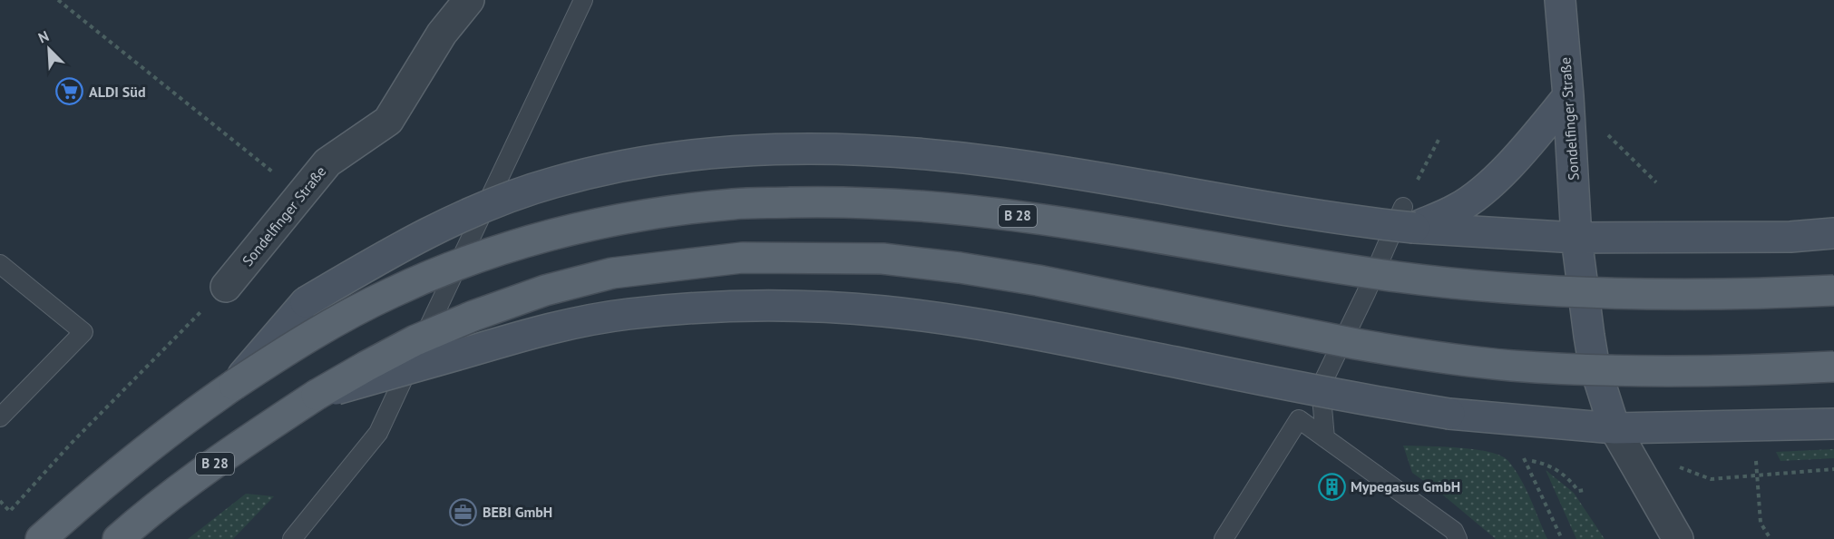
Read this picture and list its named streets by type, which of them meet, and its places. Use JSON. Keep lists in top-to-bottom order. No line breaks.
{"streets":{"main road":["Sondelfinger Straße","B 28"]},"places":{"supermarket":["ALDI Süd"],"building":["Mypegasus GmbH"],"office":["BEBI GmbH"]},"north":"top left"}
